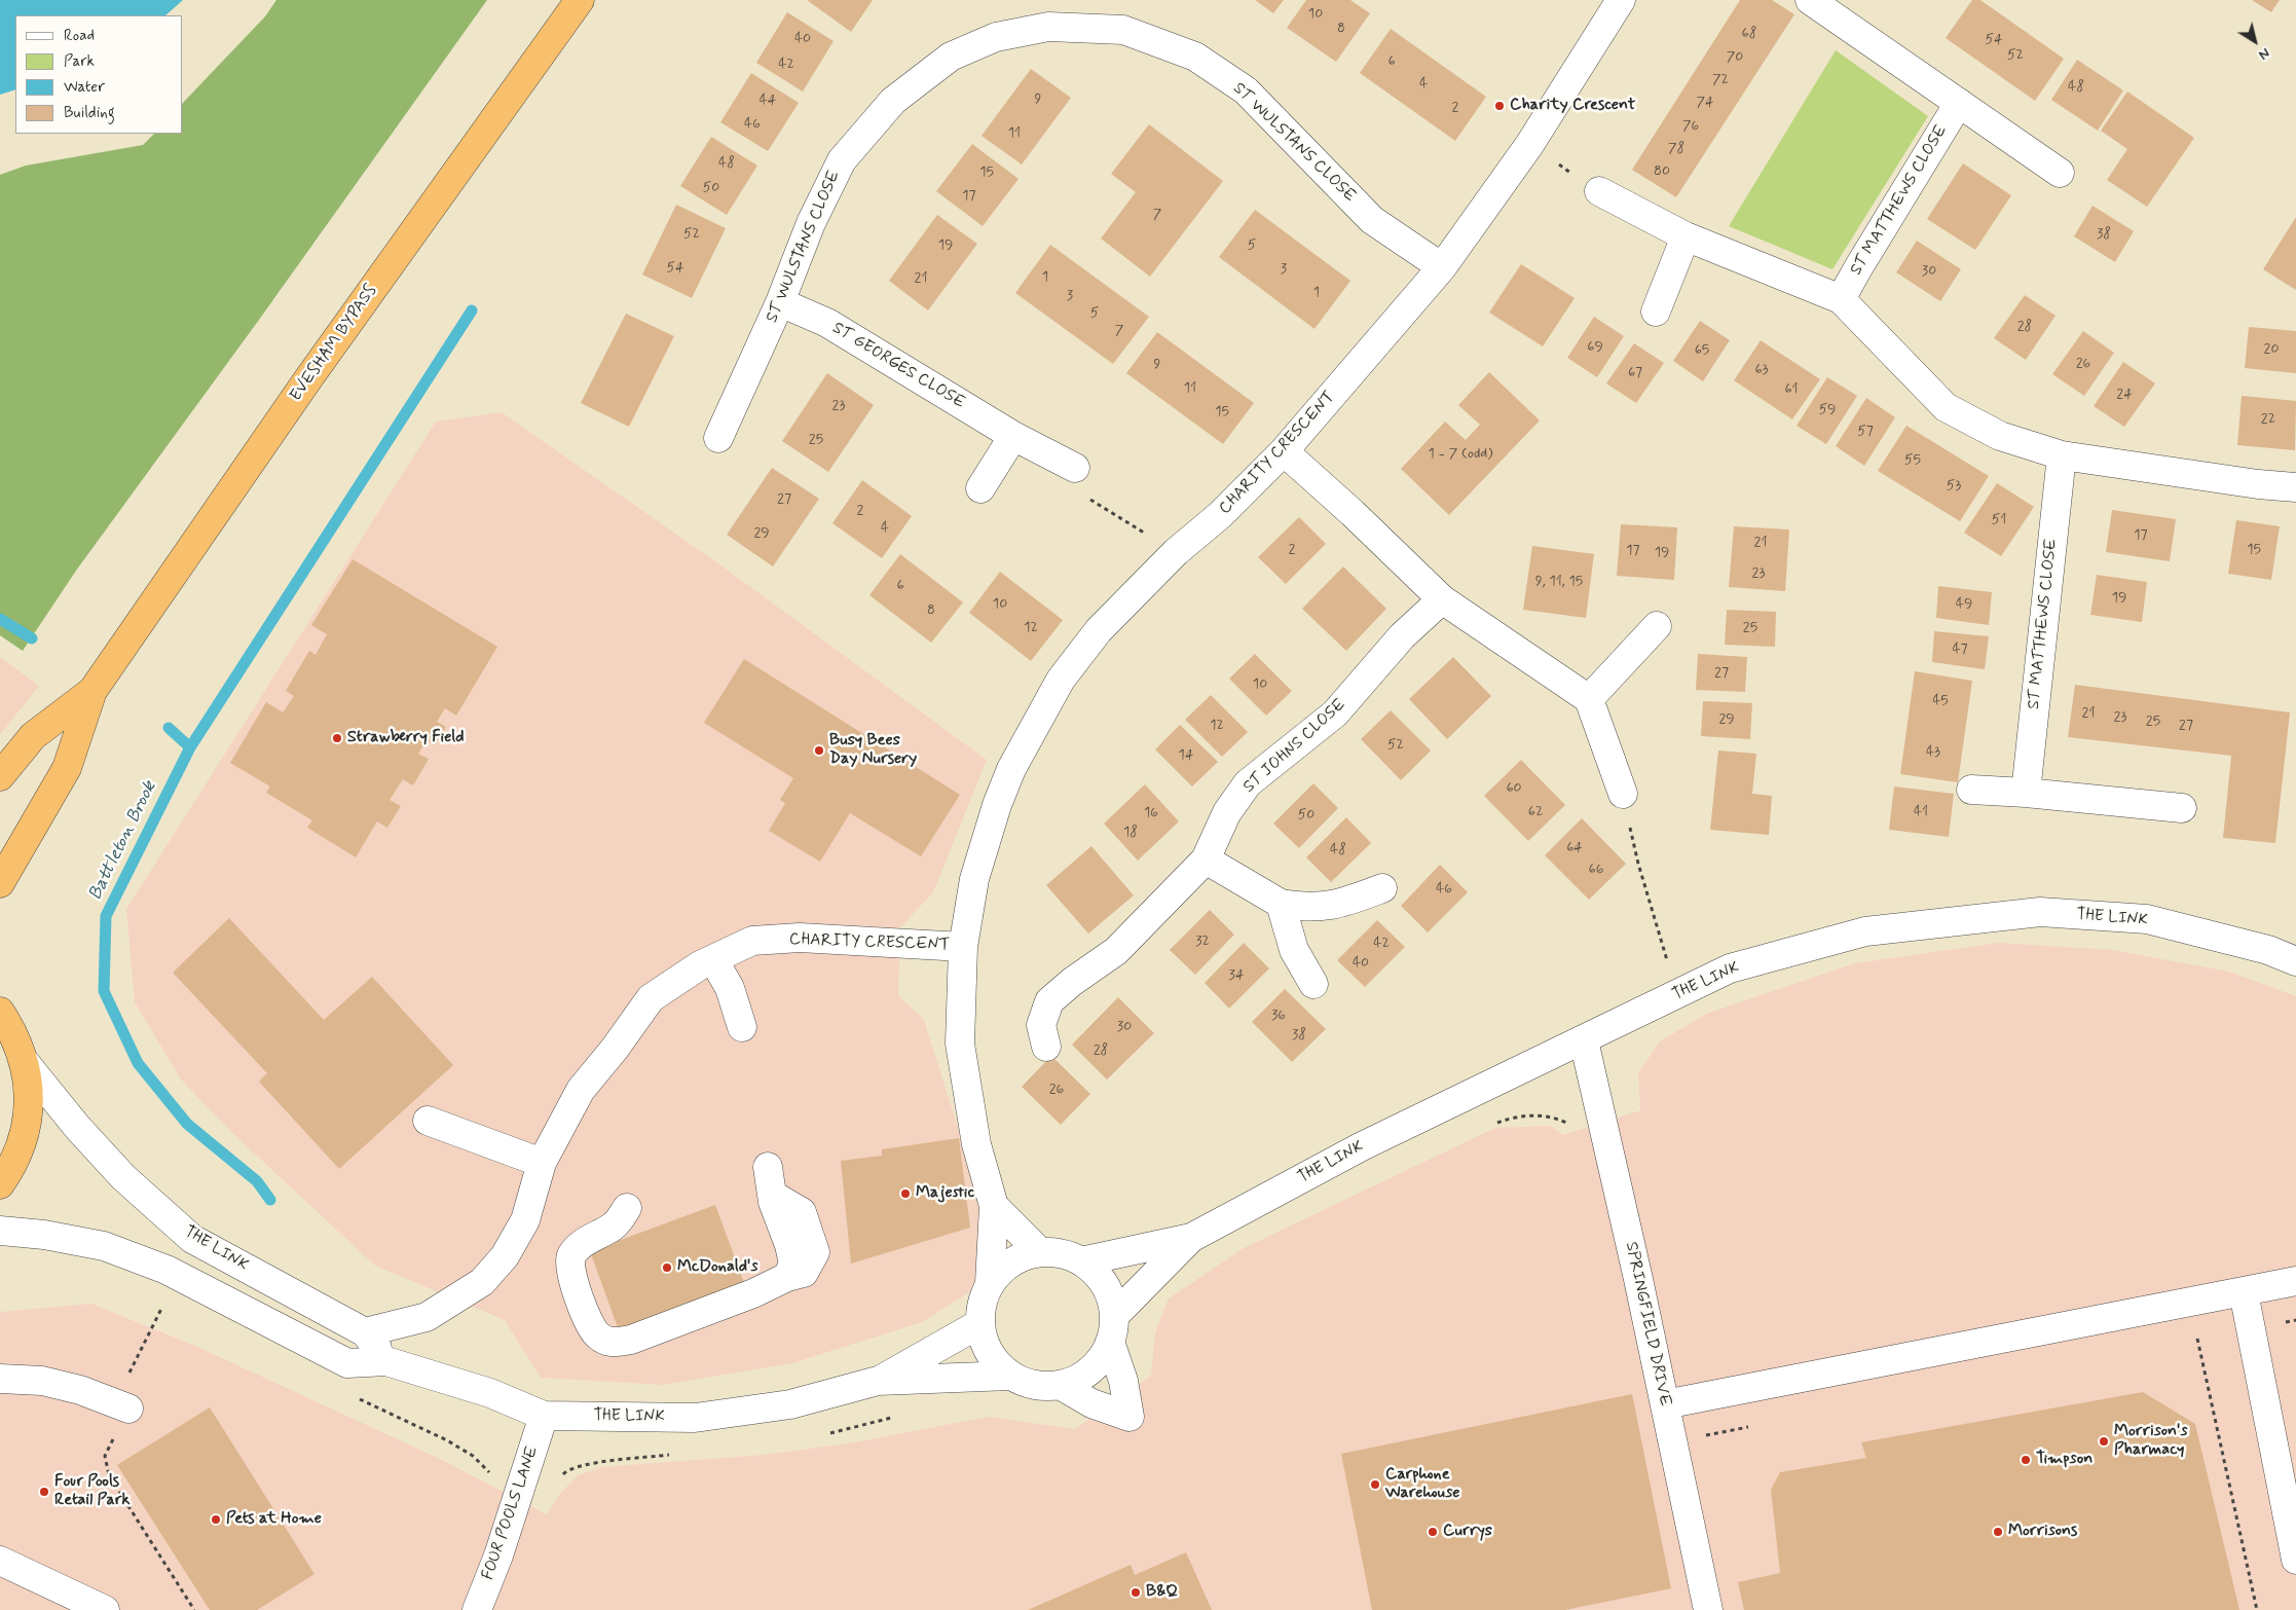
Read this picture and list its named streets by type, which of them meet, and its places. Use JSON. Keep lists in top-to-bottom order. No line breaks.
{"streets":{"highway":["EVESHAM BYPASS"],"street":["ST WULSTANS CLOSE","ST MATTHEWS CLOSE","ST GEORGES CLOSE","CHARITY CRESCENT","ST JOHNS CLOSE","THE LINK","SPRINGFIELD DRIVE","FOUR POOLS LANE"]},"crossings":[["ST WULSTANS CLOSE","ST GEORGES CLOSE"],["ST WULSTANS CLOSE","CHARITY CRESCENT"],["CHARITY CRESCENT","THE LINK"],["THE LINK","SPRINGFIELD DRIVE"],["THE LINK","FOUR POOLS LANE"]],"water":["Battleton Brook"],"places":["Charity Crescent","Strawberry Field","Busy Bees Day Nursery","Majestic","McDonald's","Morrison's Pharmacy","Timpson","Carphone Warehouse","Four Pools Retail Park","Pets at Home","Currys","Morrisons","B&Q"],"house_numbers":["10","8","68","40","54","52","70","6","42","72","4","48","9","44","74","2","46","76","11","78","48","80","15","50","17","7","52","38","19","5","54","3","30","1","21","1","3","5","28","7","69","20","65","26","9","63","67","11","61","24","23","59","15","22","57","25","1 - 7 (odd)","55","53","27","2","51","4","29","17","21","2","15","17","19","23","9, 11, 15","6","19","10","49","8","12","25","47","27","10","45","21","23","29","25","12","27","52","43","14","60","62","41","16","50","18","64","48","66","46","32","42","40","34","36","30","38","28","26"],"legend":["Road","Park","Water","Building"],"north":"bottom right"}
